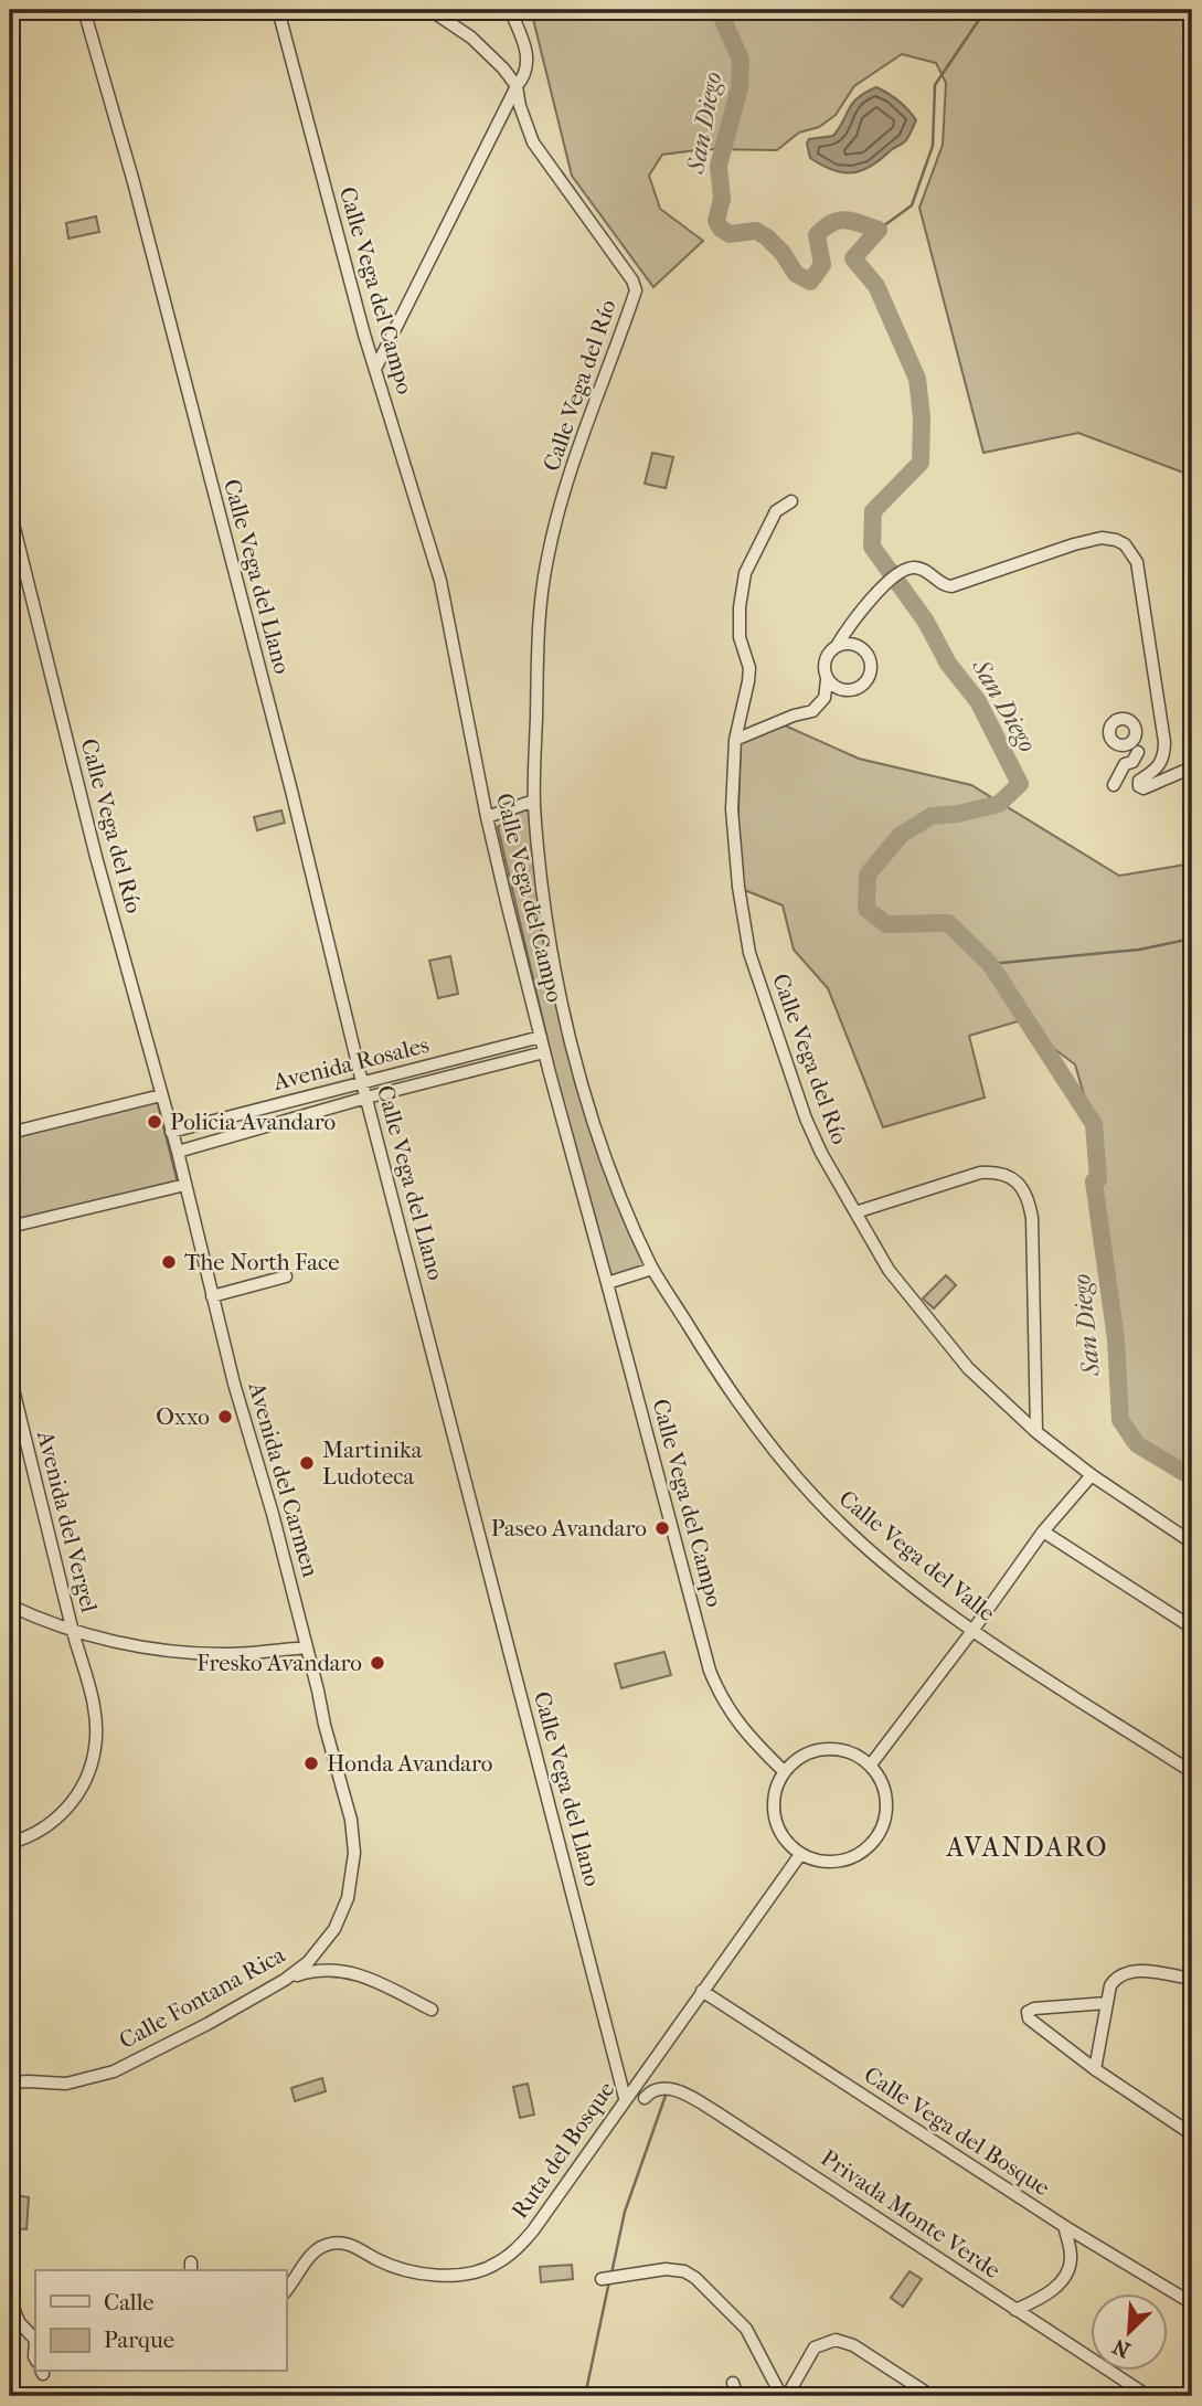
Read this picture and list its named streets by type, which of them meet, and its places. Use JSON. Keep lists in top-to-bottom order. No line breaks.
{"streets":{"street":["Calle Vega del Campo","Calle Vega del Río","Calle Vega del Llano","Avenida Rosales","Avenida del Carmen","Avenida del Vergel","Calle Vega del Valle","Calle Fontana Rica","Calle Vega del Bosque","Ruta del Bosque","Privada Monte Verde"]},"crossings":[["Calle Vega del Campo","Calle Vega del Río"],["Calle Vega del Campo","Avenida Rosales"],["Calle Vega del Campo","Calle Vega del Valle"],["Calle Vega del Campo","Ruta del Bosque"],["Calle Vega del Río","Avenida Rosales"],["Calle Vega del Río","Avenida del Carmen"],["Calle Vega del Llano","Avenida Rosales"],["Calle Vega del Llano","Ruta del Bosque"],["Avenida Rosales","Avenida del Carmen"],["Avenida del Carmen","Calle Fontana Rica"],["Calle Vega del Bosque","Ruta del Bosque"]],"districts":["AVANDARO"],"water":["San Diego"],"places":["Policia Avandaro","The North Face","Oxxo","Martinika Ludoteca","Paseo Avandaro","Fresko Avandaro","Honda Avandaro"],"legend":["Calle","Parque"],"north":"bottom left"}
